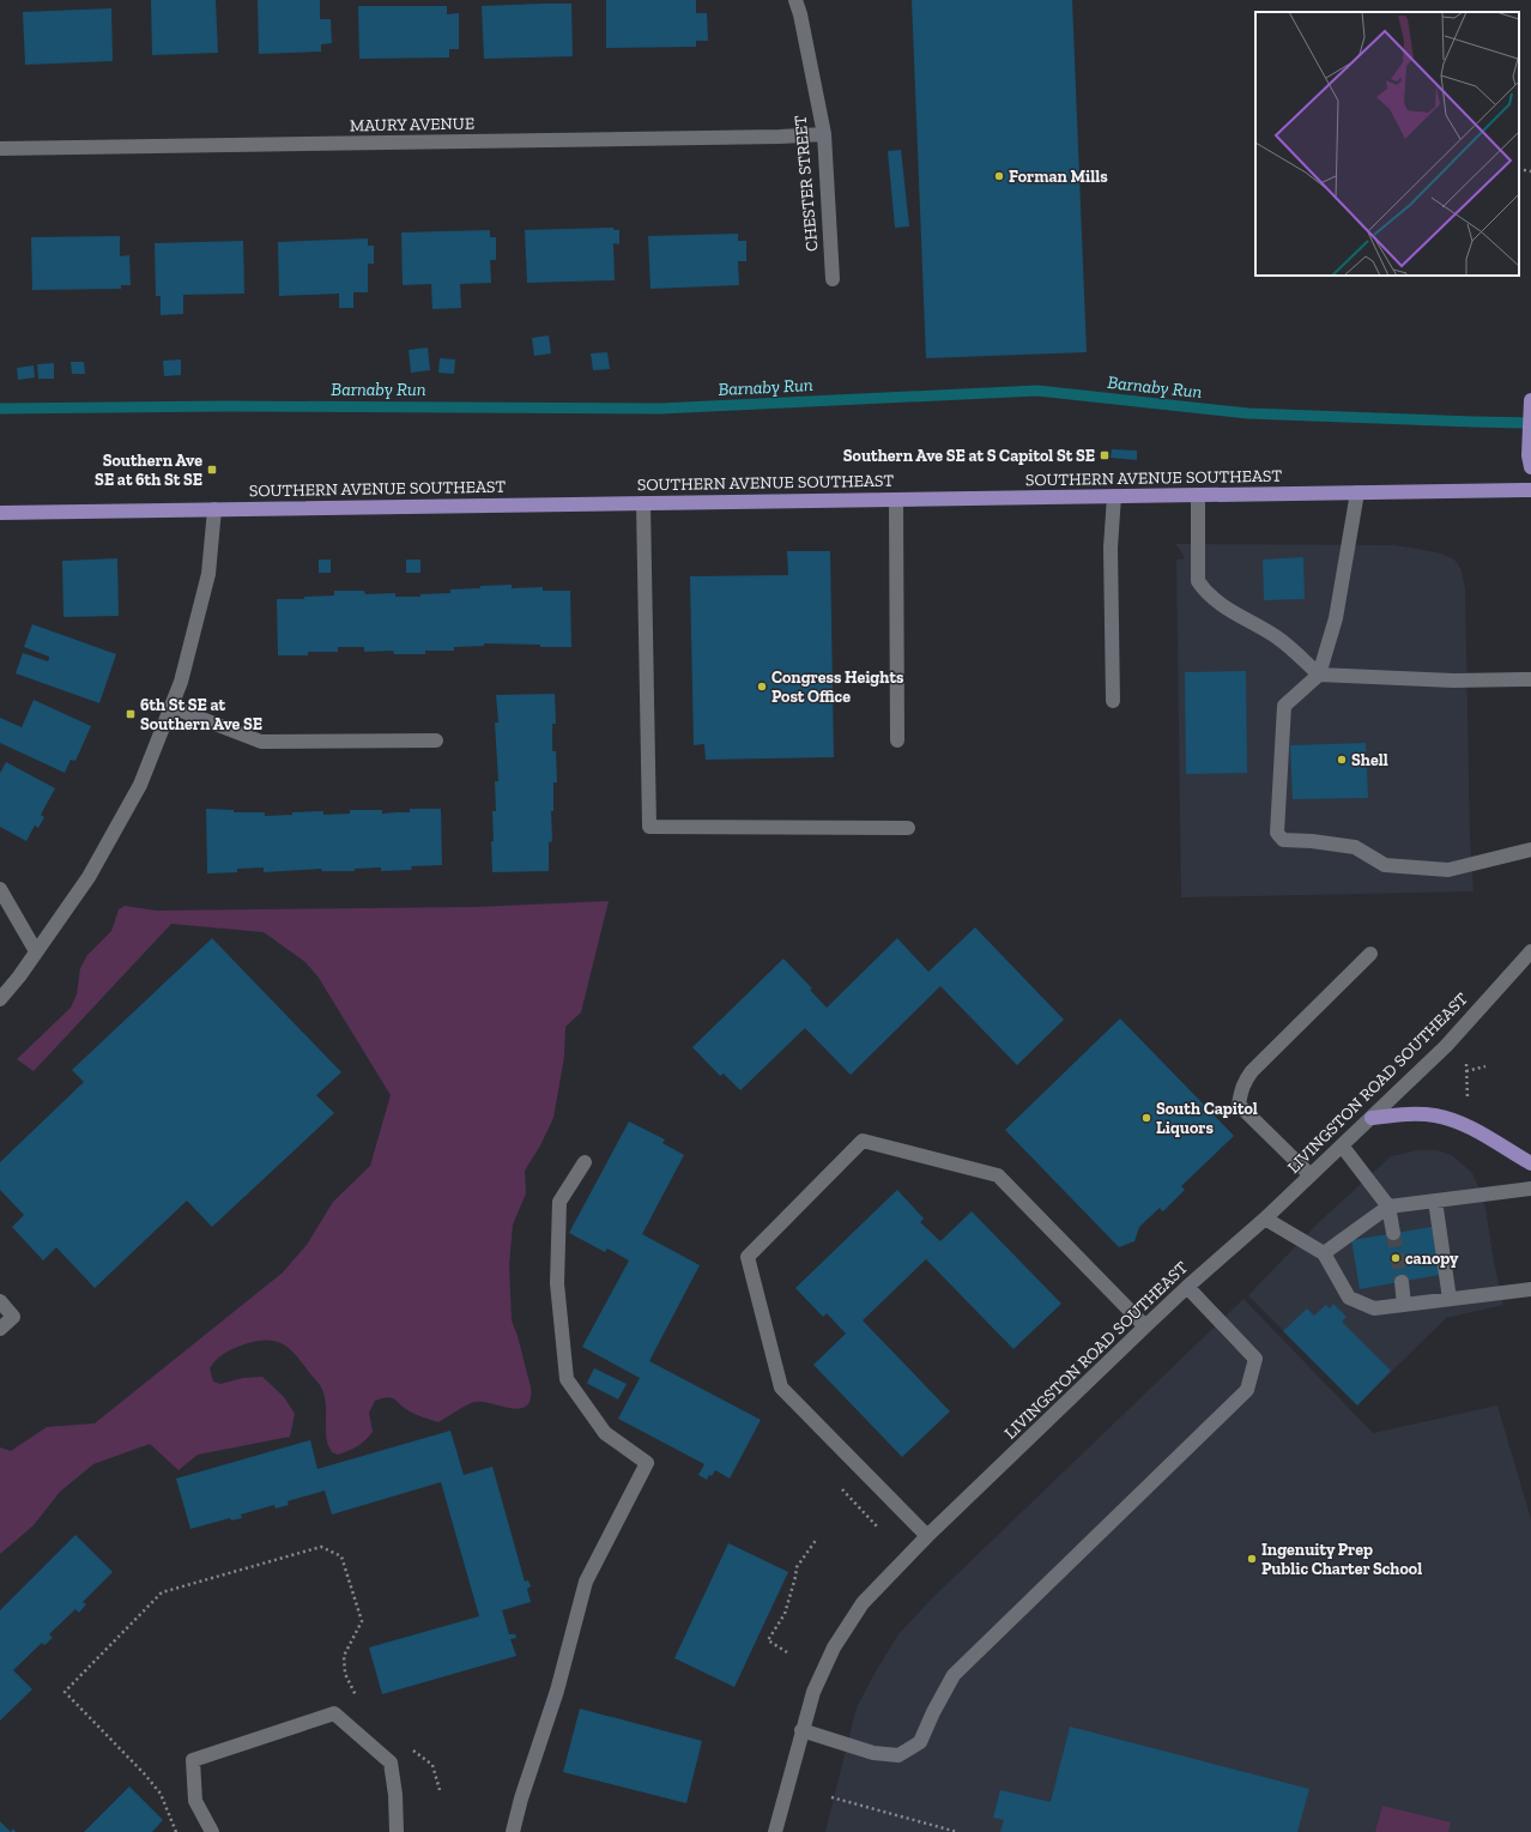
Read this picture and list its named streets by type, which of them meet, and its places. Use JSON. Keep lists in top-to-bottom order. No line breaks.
{"streets":{"main road":["SOUTHERN AVENUE SOUTHEAST"],"street":["MAURY AVENUE","CHESTER STREET","LIVINGSTON ROAD SOUTHEAST"]},"crossings":[["MAURY AVENUE","CHESTER STREET"]],"water":["Barnaby Run"],"places":{"other":["Forman Mills","Congress Heights Post Office","Shell","South Capitol Liquors","canopy","Ingenuity Prep Public Charter School"],"transit":["Southern Ave SE at S Capitol St SE","Southern Ave SE at 6th St SE","6th St SE at Southern Ave SE"]}}
